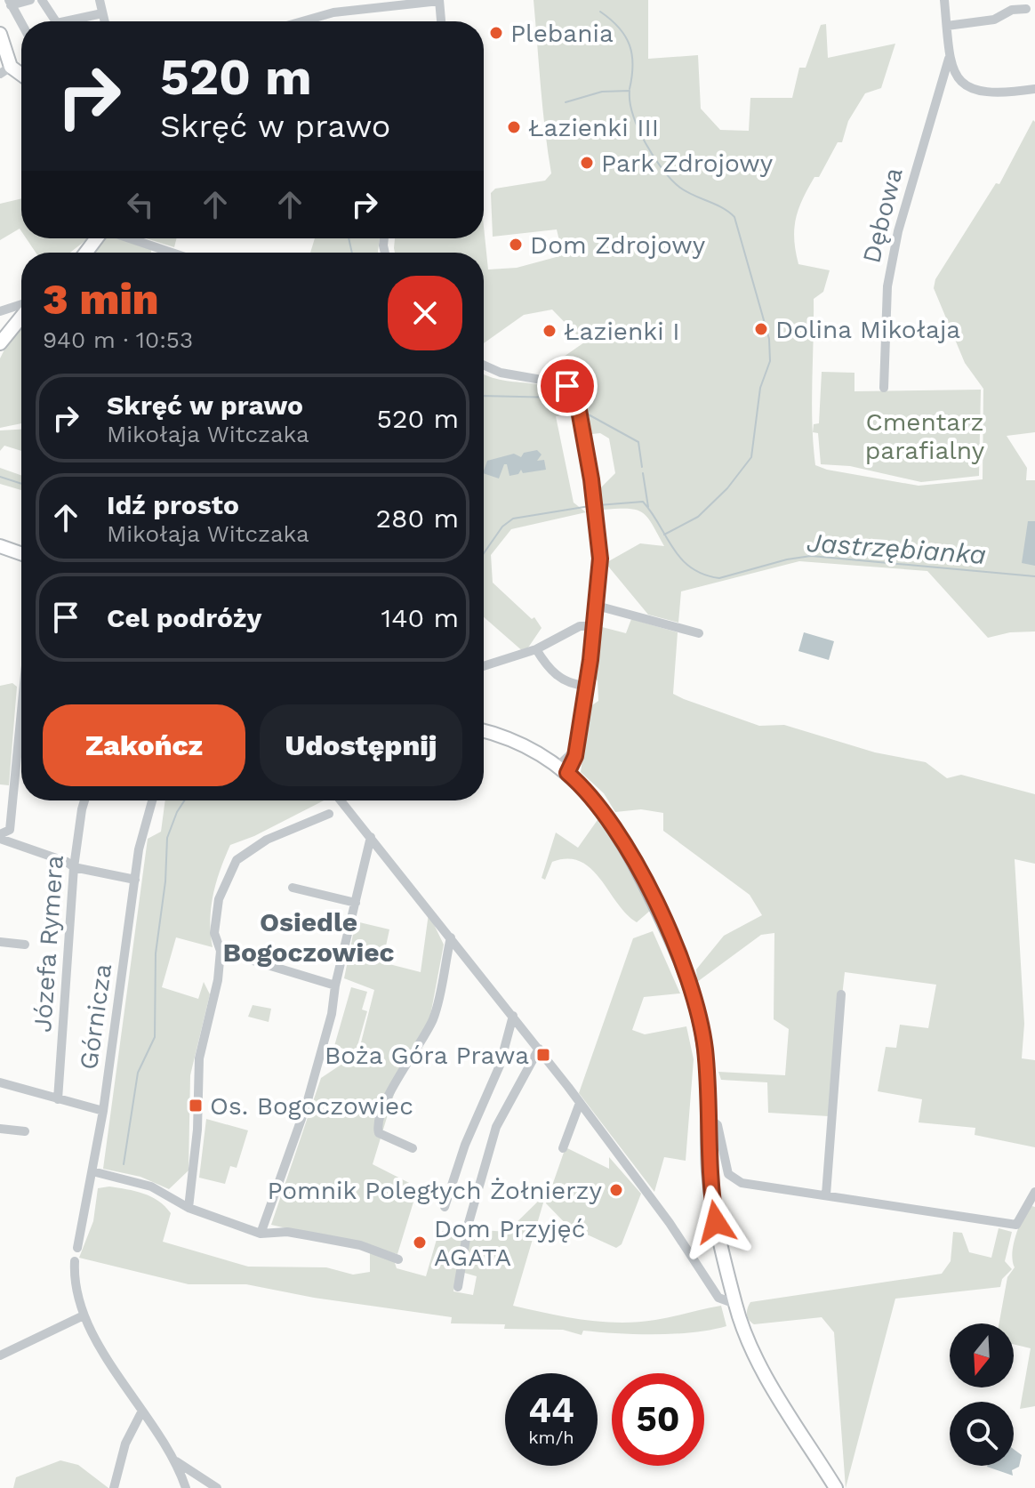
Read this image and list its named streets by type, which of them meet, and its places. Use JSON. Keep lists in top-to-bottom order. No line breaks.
{"streets":{"street":["Dębowa","Józefa Rymera","Górnicza"]},"districts":["Osiedle Bogoczowiec"],"water":["Jastrzębianka"],"parks":["Cmentarz parafialny"],"places":{"other":["Plebania","Łazienki III","Park Zdrojowy","Dom Zdrojowy","Dolina Mikołaja","Łazienki I","Pomnik Poległych Żołnierzy","Dom Przyjęć AGATA"],"transit":["Boża Góra Prawa","Os. Bogoczowiec"]},"north":"bottom","page":{"turn":["520 m","Skręć w prawo"],"heading":["3 min","940 m · 10:53"],"list":[{"name":"Skręć w prawo","note":"Mikołaja Witczaka","value":"520 m"},{"name":"Idź prosto","note":"Mikołaja Witczaka","value":"280 m"},{"name":"Cel podróży","value":"140 m"}],"buttons":["Zakończ","Udostępnij"],"speed":"44 km/h","limit":"50"}}
